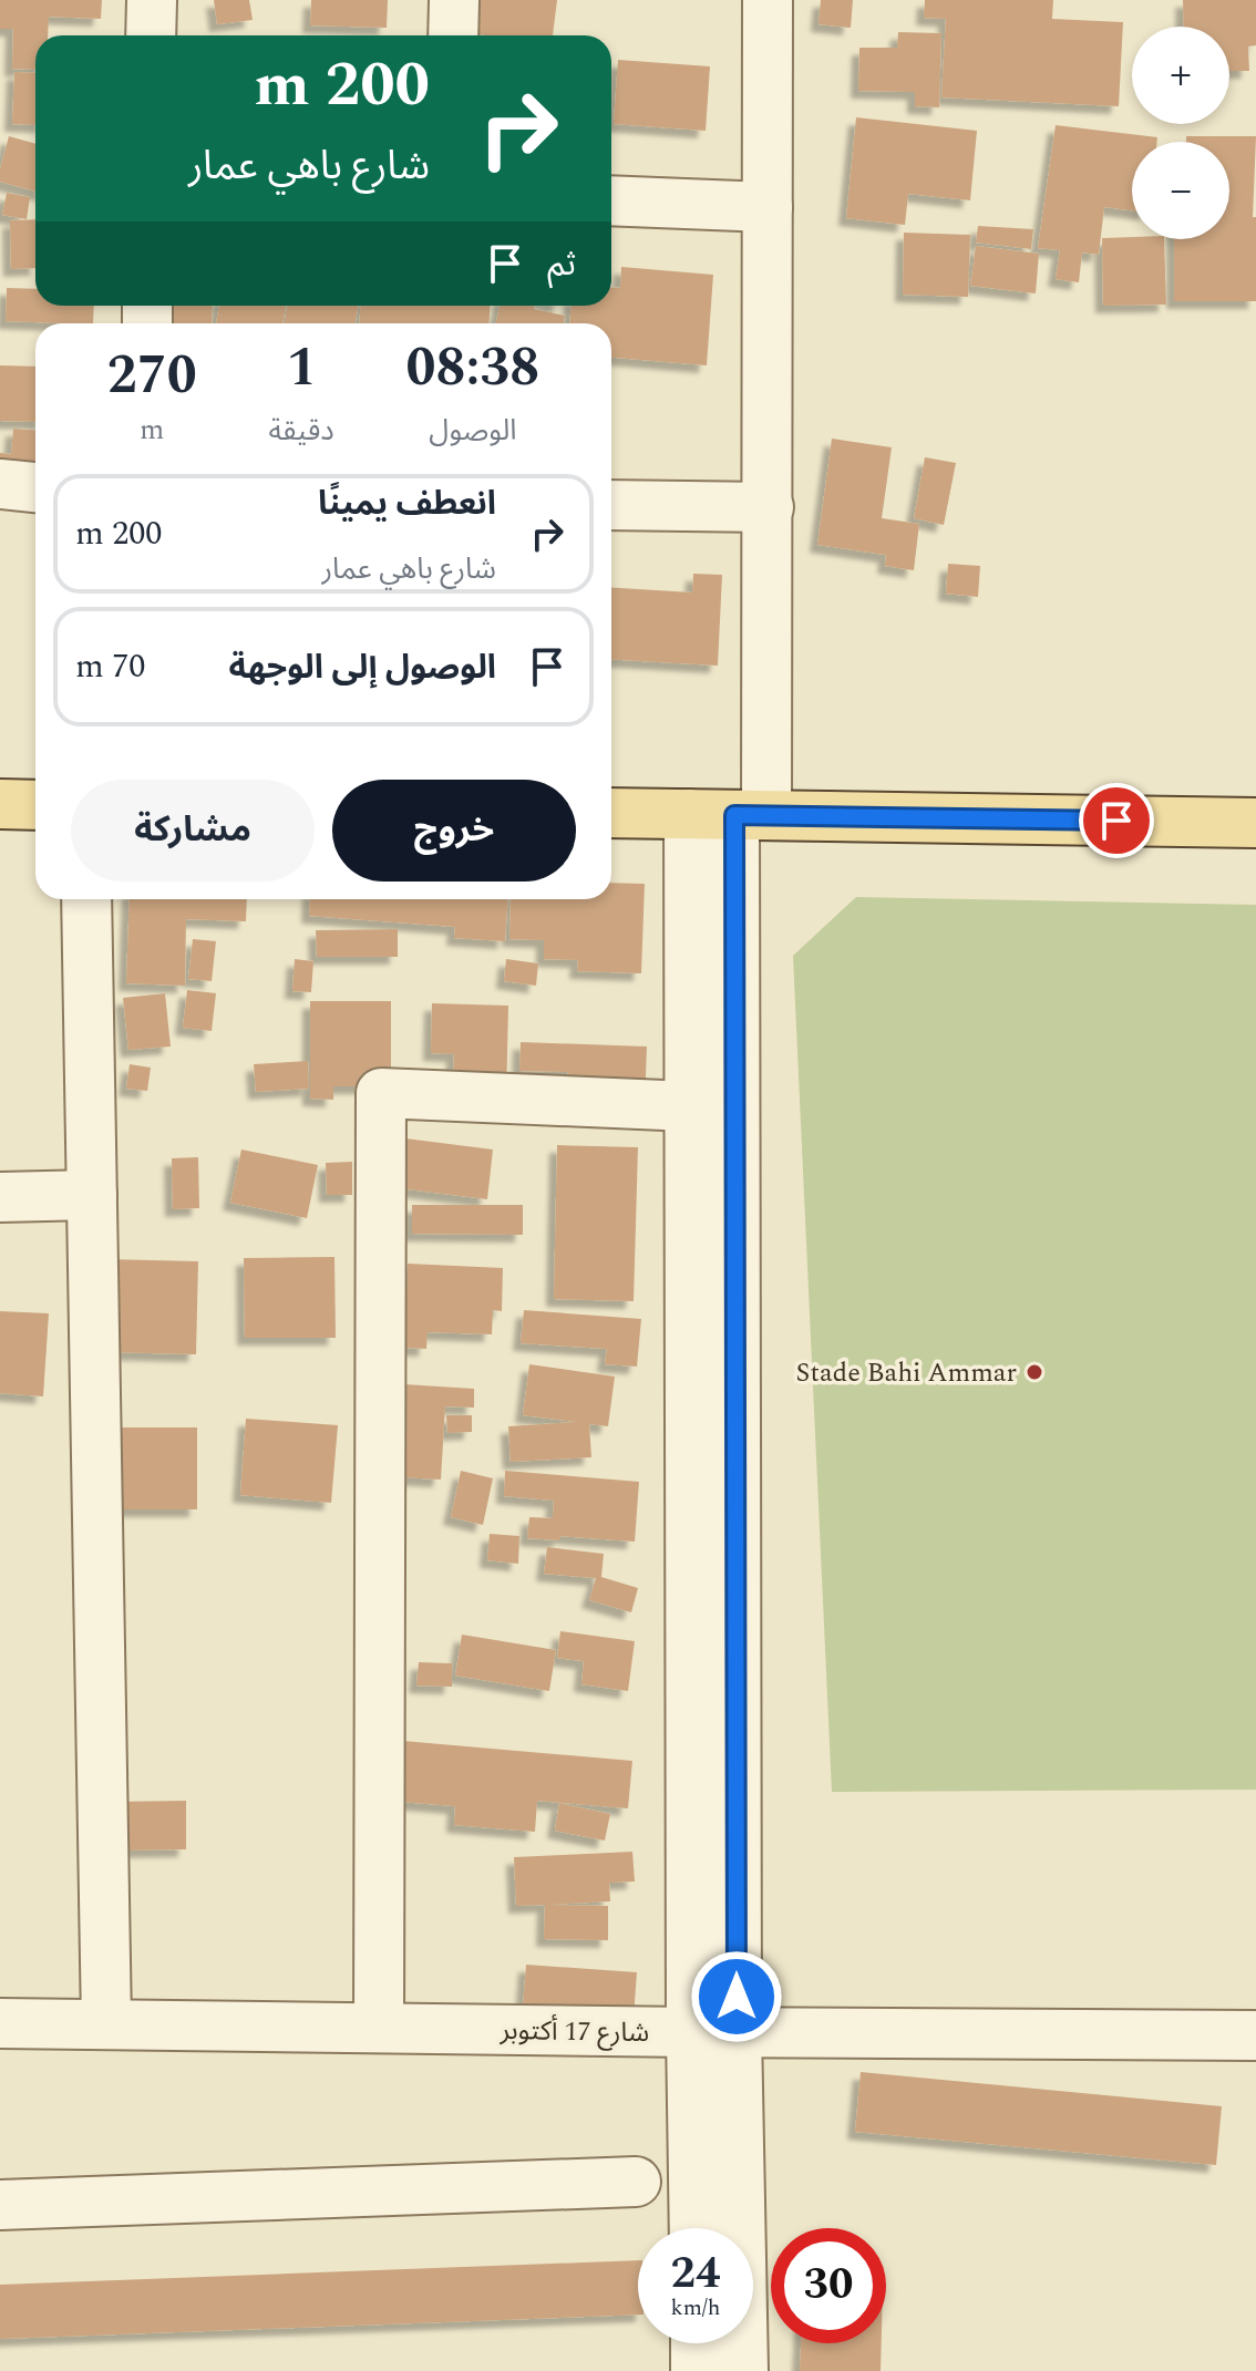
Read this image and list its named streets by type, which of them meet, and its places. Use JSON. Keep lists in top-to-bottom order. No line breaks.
{"streets":{"street":["شارع 17 أكتوبر"]},"places":["Stade Bahi Ammar"],"page":{"map_buttons":["+","−"],"turn":["200 m","شارع باهي عمار"],"then":"ثم","eta":["08:38","الوصول","1","دقيقة","270","m"],"list":[{"name":"انعطف يمينًا","note":"شارع باهي عمار","value":"200 m"},{"name":"الوصول إلى الوجهة","value":"70 m"}],"buttons":["خروج","مشاركة"],"speed":"24 km/h","limit":"30"}}
